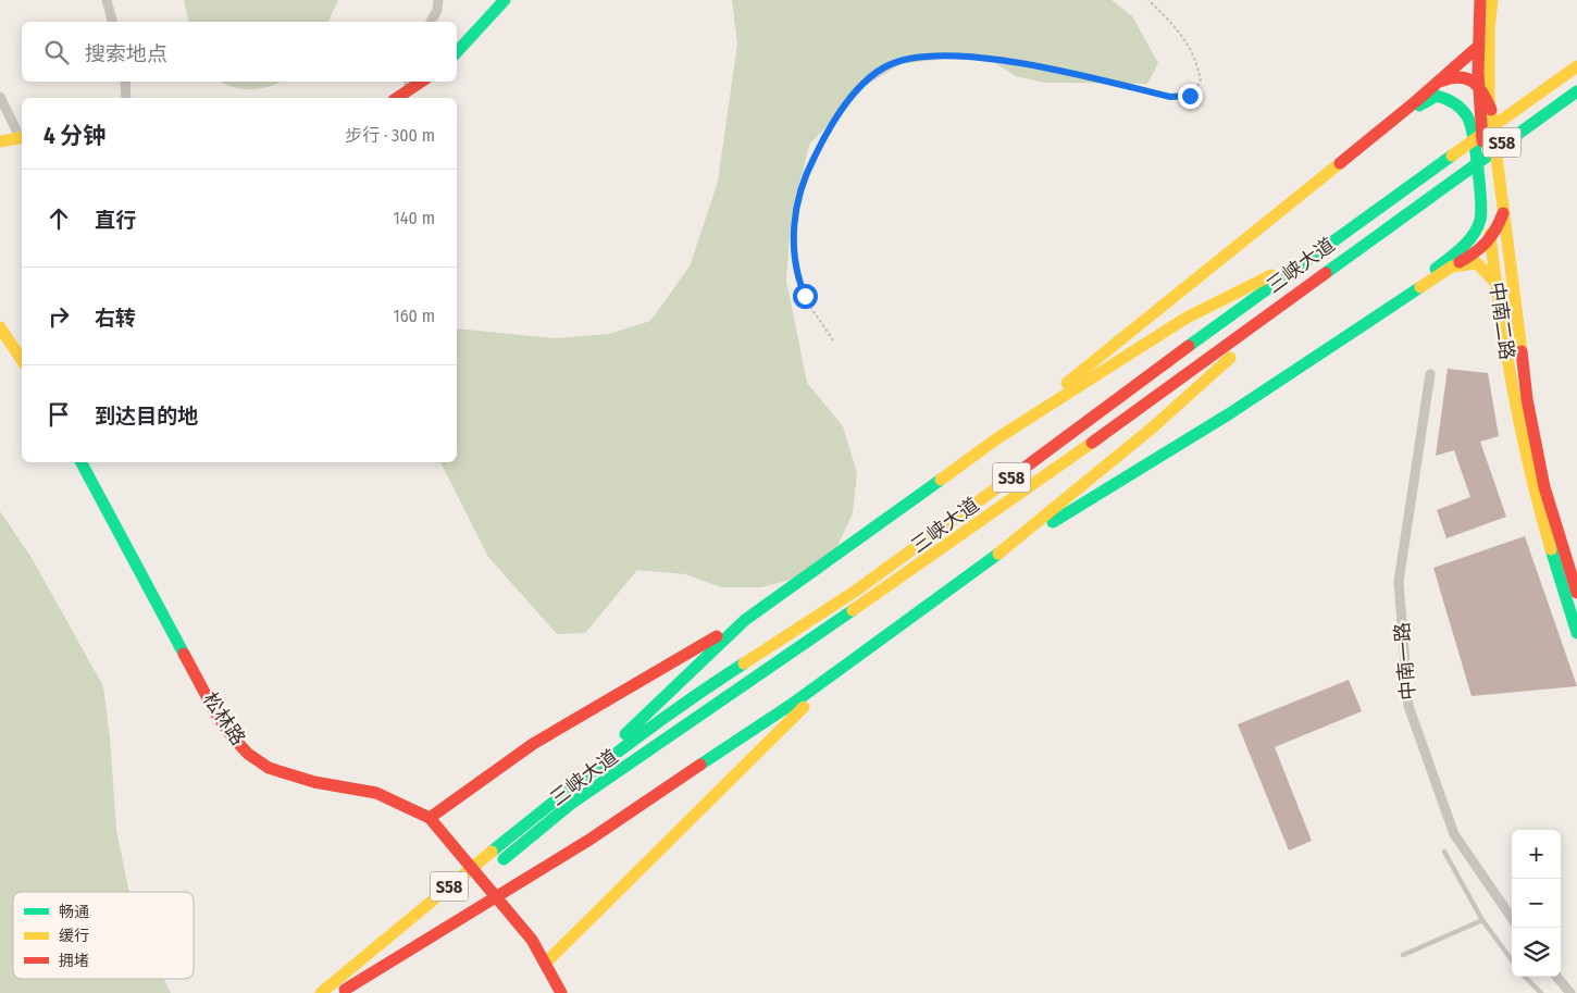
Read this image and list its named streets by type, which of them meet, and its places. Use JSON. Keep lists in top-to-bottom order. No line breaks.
{"streets":{"main road":["S58","三峡大道","中南二路","松林路"],"street":["中南一路"]},"legend":["畅通","缓行","拥堵"],"page":{"search":"搜索地点","heading":["4 分钟","步行 · 300 m"],"list":[["直行","140 m"],["右转","160 m"],"到达目的地"],"map_buttons":["+","−"]}}
